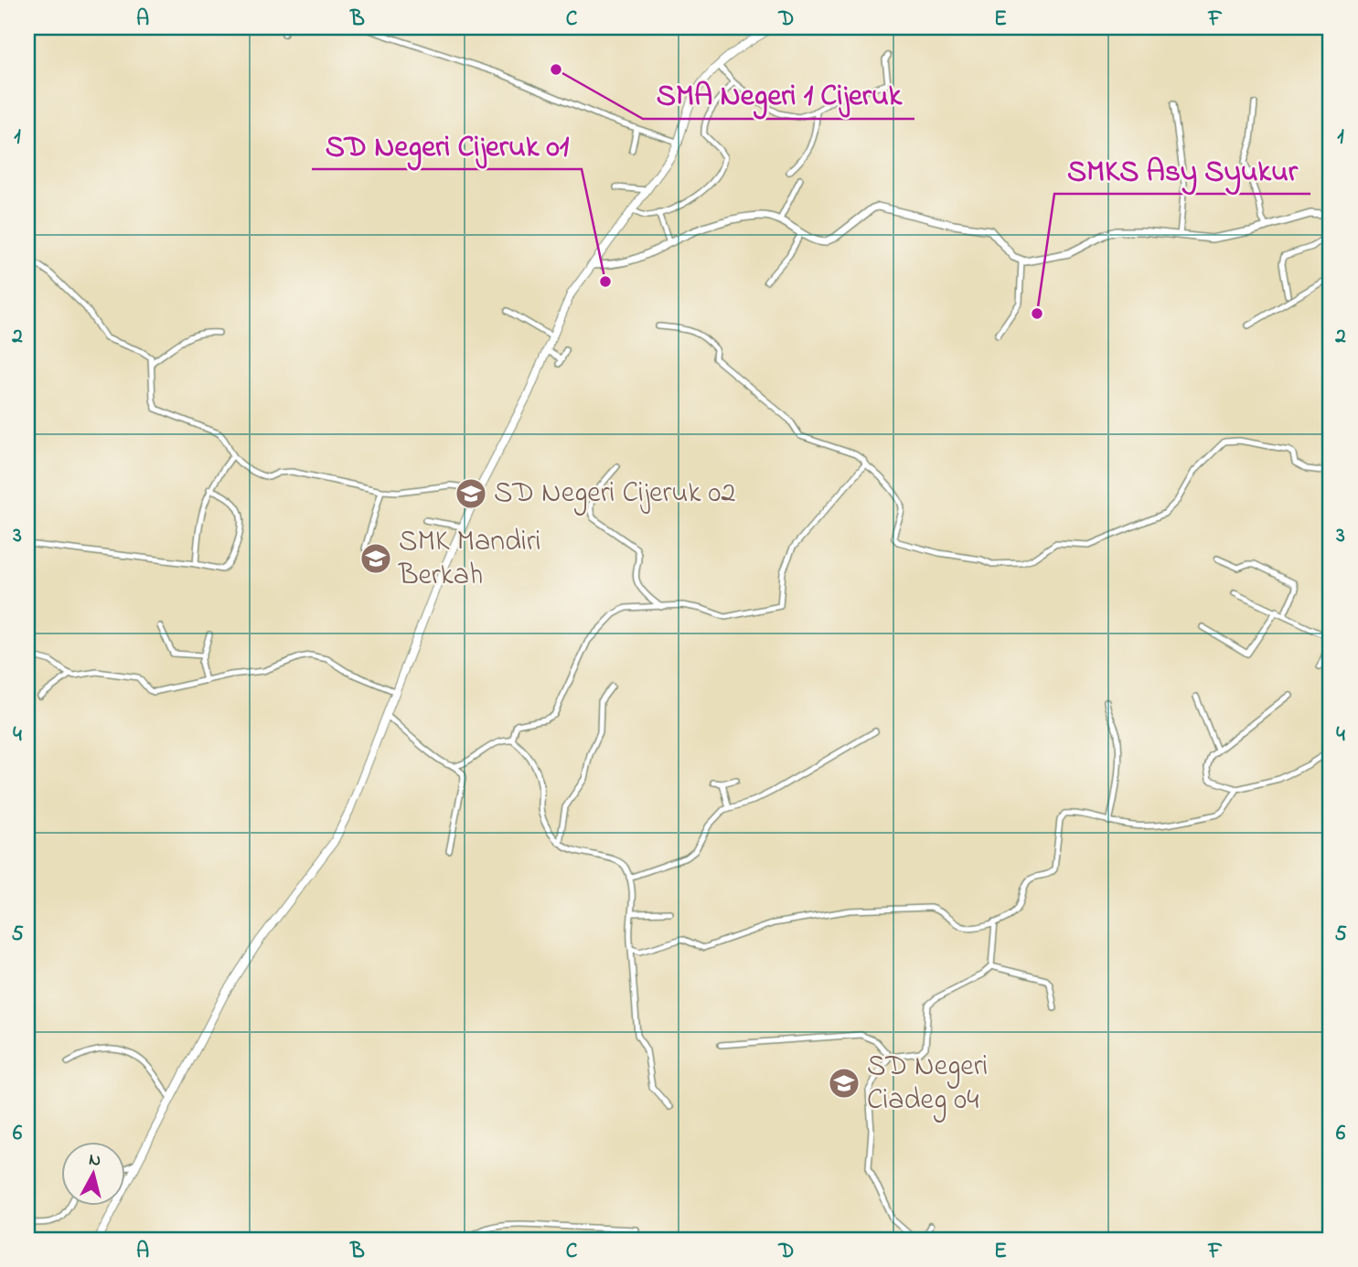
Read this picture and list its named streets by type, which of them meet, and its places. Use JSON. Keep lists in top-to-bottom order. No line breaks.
{"places":{"other":["SMA Negeri 1 Cijeruk","SD Negeri Cijeruk 01","SMKS Asy Syukur"],"school or university":["SD Negeri Cijeruk 02","SMK Mandiri Berkah","SD Negeri Ciadeg 04"]},"north":"top","grid":{"columns":["A","B","C","D","E","F"],"rows":["1","2","3","4","5","6"]}}
